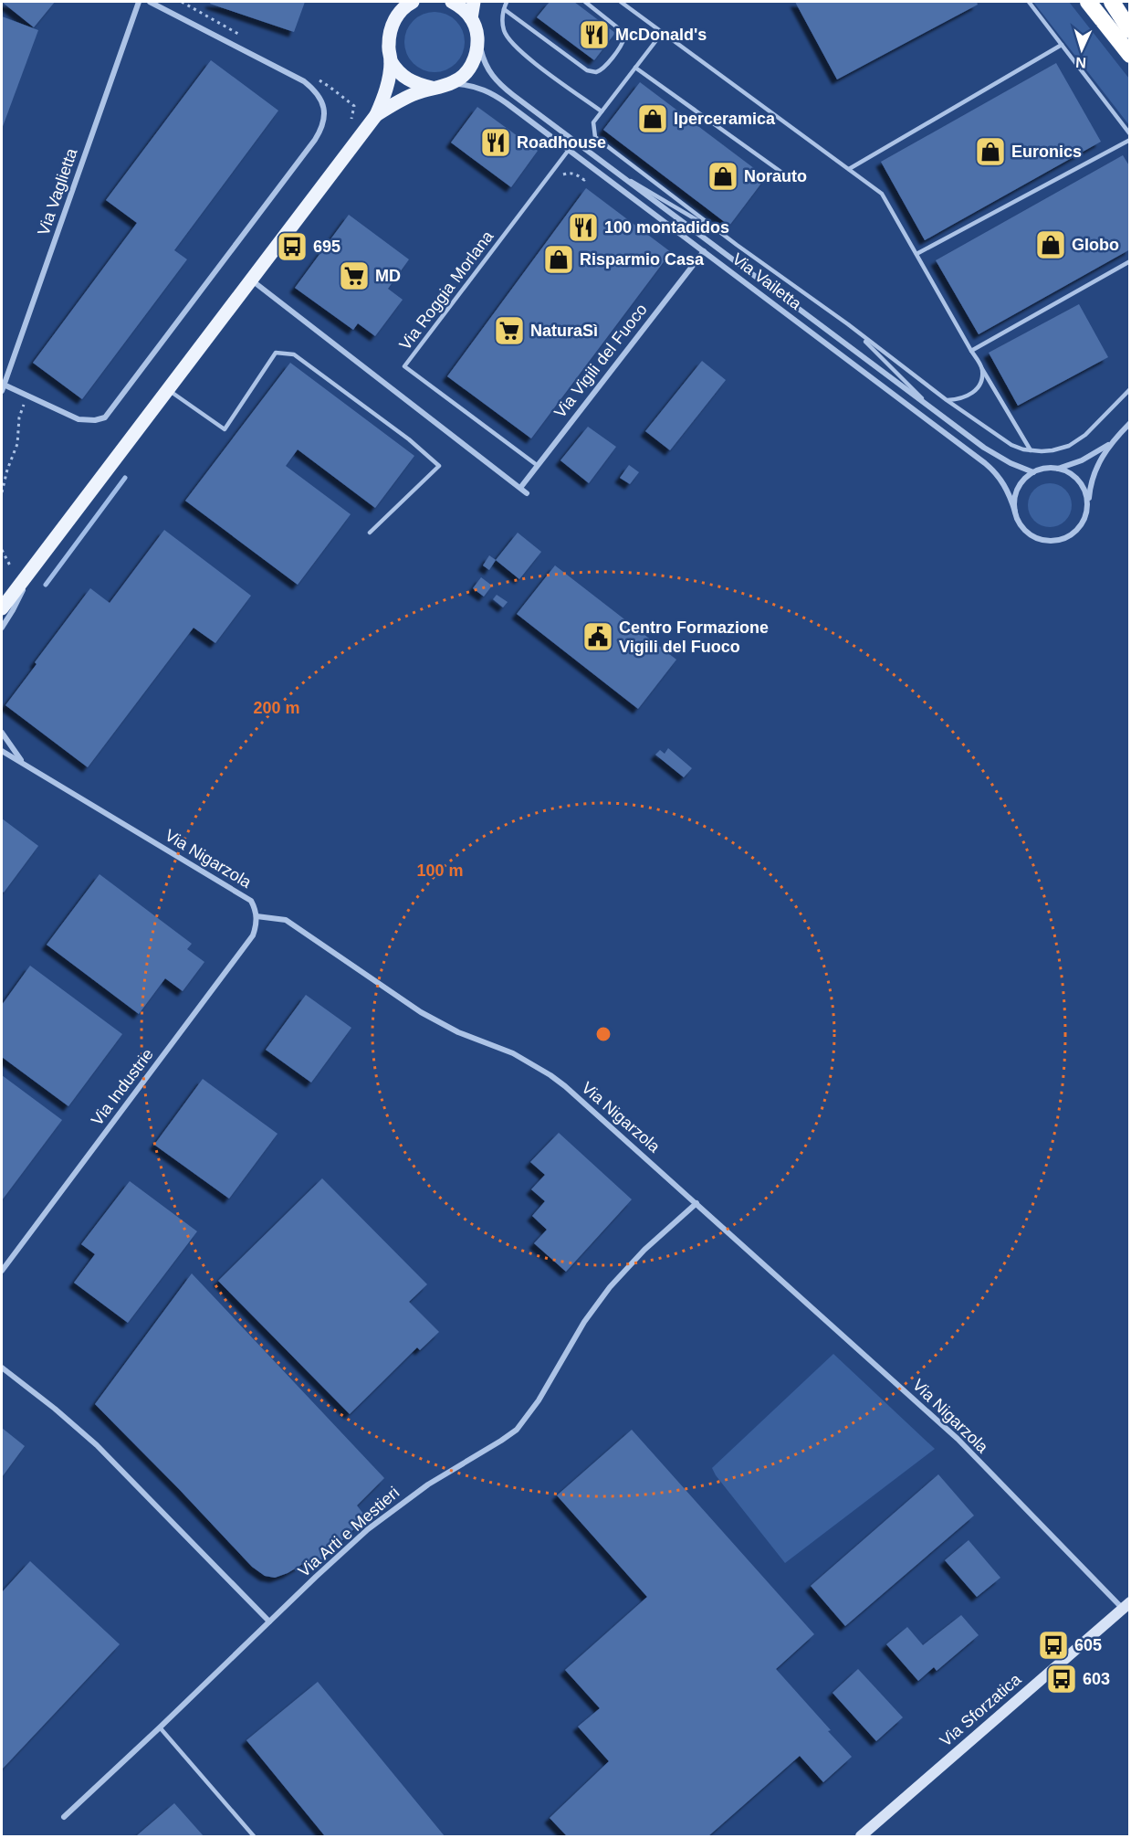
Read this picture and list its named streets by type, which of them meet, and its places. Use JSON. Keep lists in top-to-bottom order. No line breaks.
{"streets":{"street":["Via Vaglietta","Via Vailetta","Via Vigili del Fuoco","Via Nigarzola","Via Industrie","Via Arti e Mestieri","Via Sforzatica"],"lane":["Via Roggia Morlana"]},"crossings":[["Via Vailetta","Via Roggia Morlana"],["Via Vailetta","Via Vigili del Fuoco"],["Via Roggia Morlana","Via Vigili del Fuoco"],["Via Nigarzola","Via Industrie"],["Via Nigarzola","Via Arti e Mestieri"],["Via Nigarzola","Via Sforzatica"]],"places":{"restaurant":["McDonald's","Roadhouse","100 montadidos"],"shop":["Iperceramica","Euronics","Norauto","Globo","Risparmio Casa"],"bus stop":["695","605","603"],"supermarket":["MD","NaturaSì"],"public building":["Centro Formazione Vigili del Fuoco"]},"north":"bottom","rings":["200 m","100 m"]}
